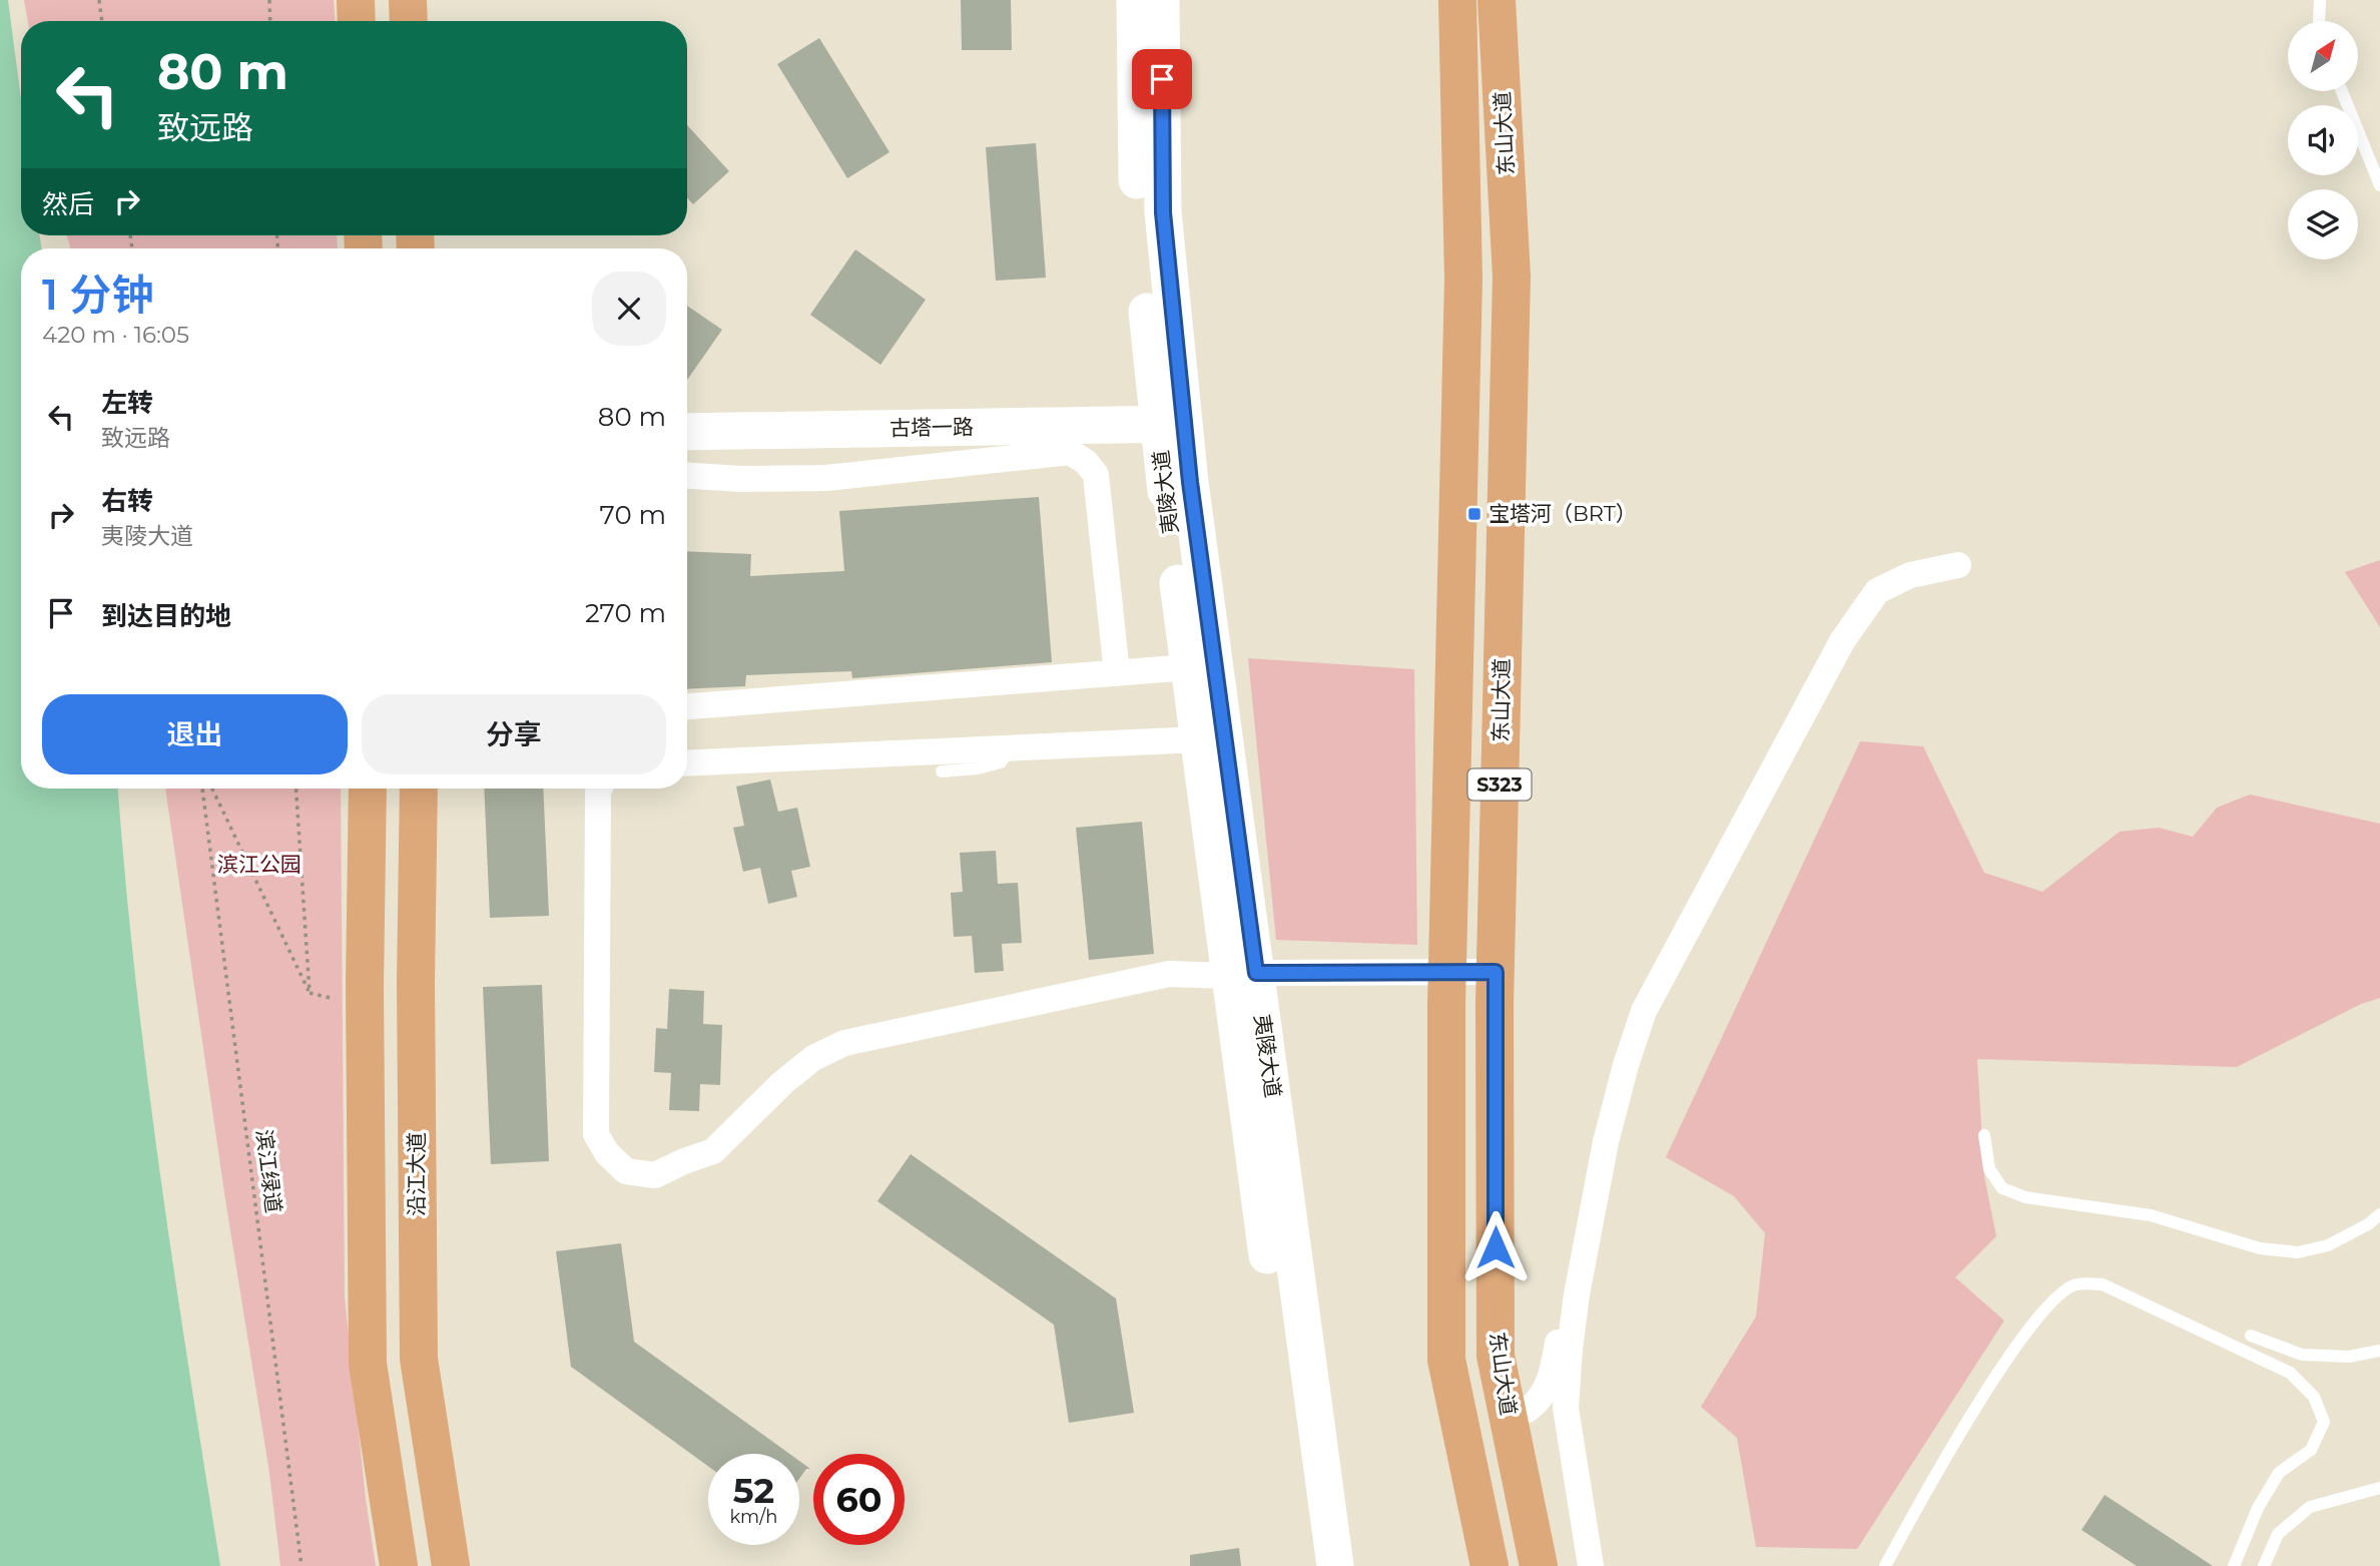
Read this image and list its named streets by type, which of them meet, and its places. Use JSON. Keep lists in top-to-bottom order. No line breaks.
{"streets":{"main road":["东山大道","古塔一路","夷陵大道","S323","沿江大道"],"path":["滨江绿道"]},"crossings":[["古塔一路","夷陵大道"]],"parks":["滨江公园"],"places":{"transit":["宝塔河（BRT）"]},"north":"top right","page":{"turn":["80 m","致远路"],"then":"然后","heading":["1 分钟","420 m · 16:05"],"list":[{"name":"左转","note":"致远路","value":"80 m"},{"name":"右转","note":"夷陵大道","value":"70 m"},{"name":"到达目的地","value":"270 m"}],"buttons":["退出","分享"],"speed":"52 km/h","limit":"60"}}
